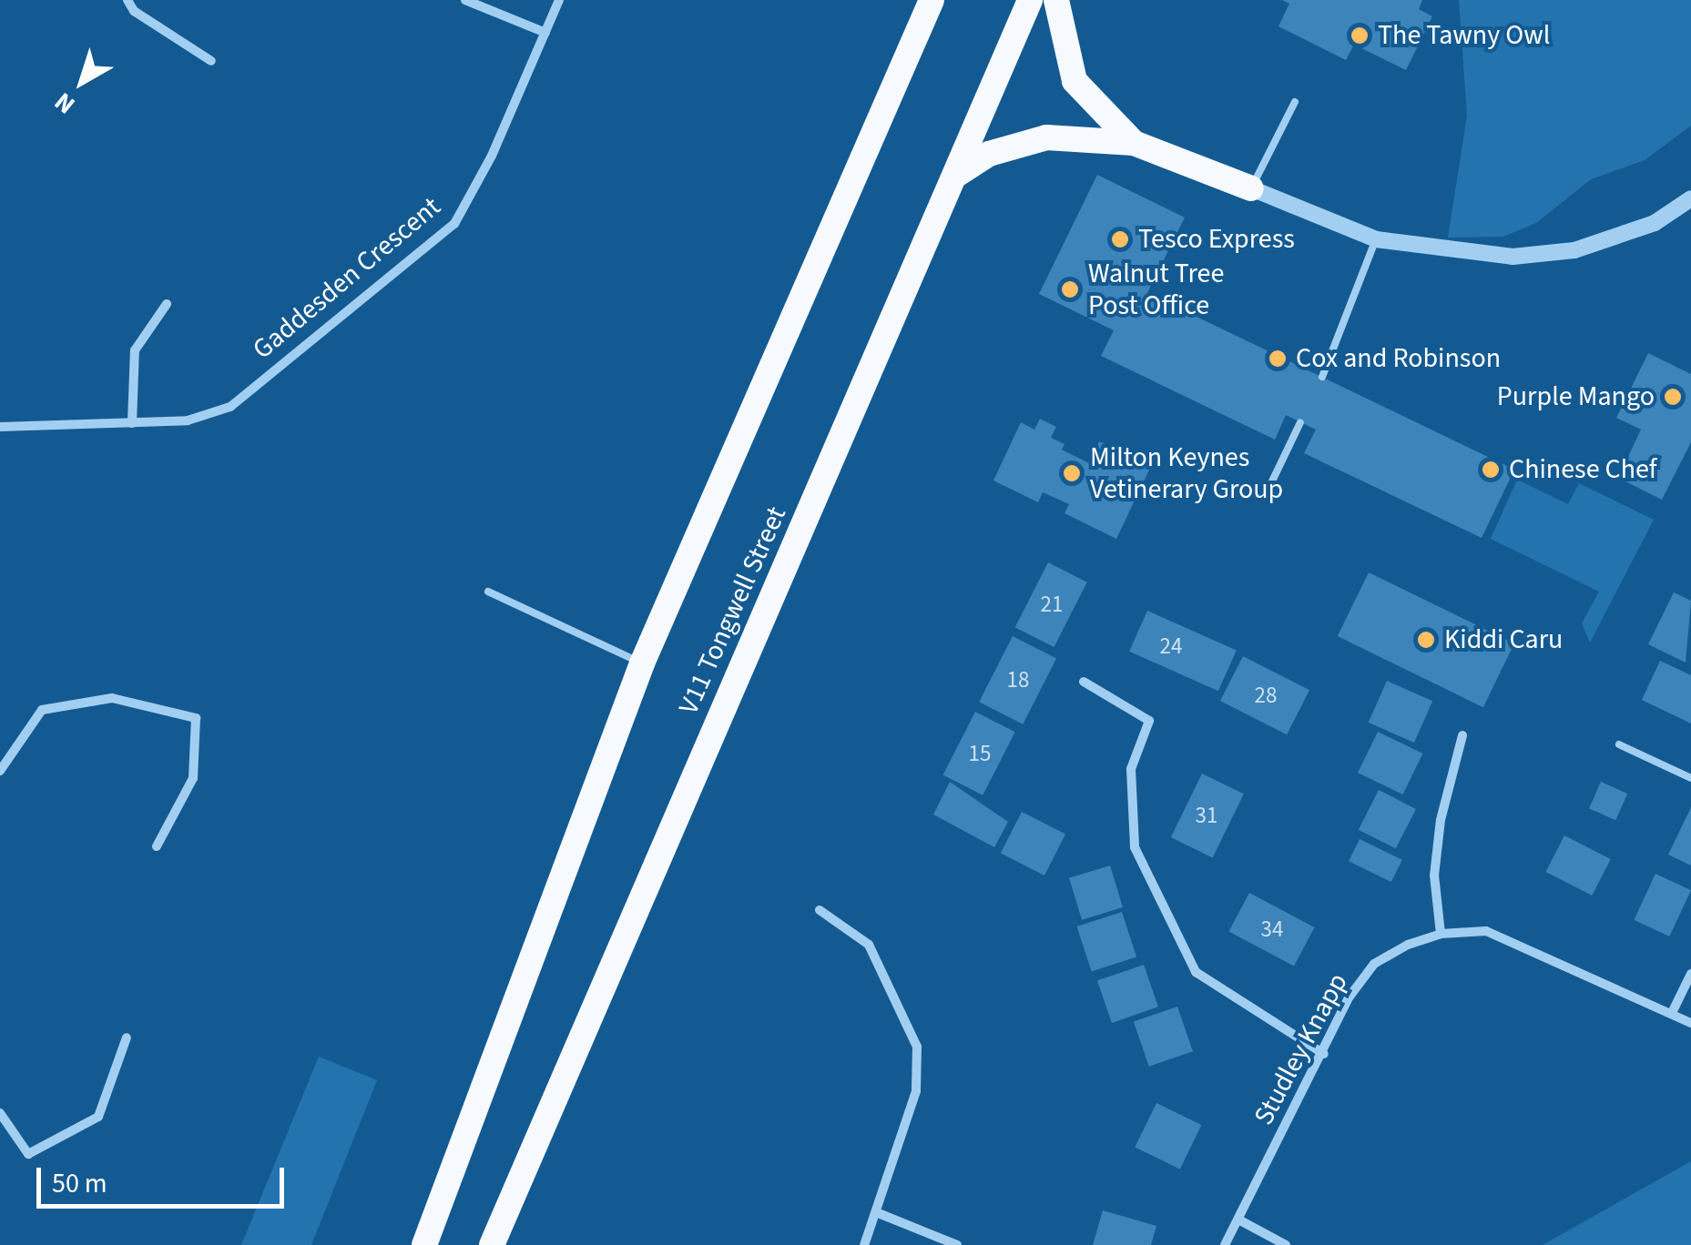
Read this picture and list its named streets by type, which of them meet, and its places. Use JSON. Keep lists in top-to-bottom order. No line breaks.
{"streets":{"highway":["V11 Tongwell Street"],"street":["Gaddesden Crescent","Studley Knapp"]},"places":["The Tawny Owl","Tesco Express","Walnut Tree Post Office","Cox and Robinson","Purple Mango","Chinese Chef","Milton Keynes Vetinerary Group","Kiddi Caru"],"house_numbers":["21","24","18","28","15","31","34"],"scale_bar":"50 m","north":"bottom left"}
